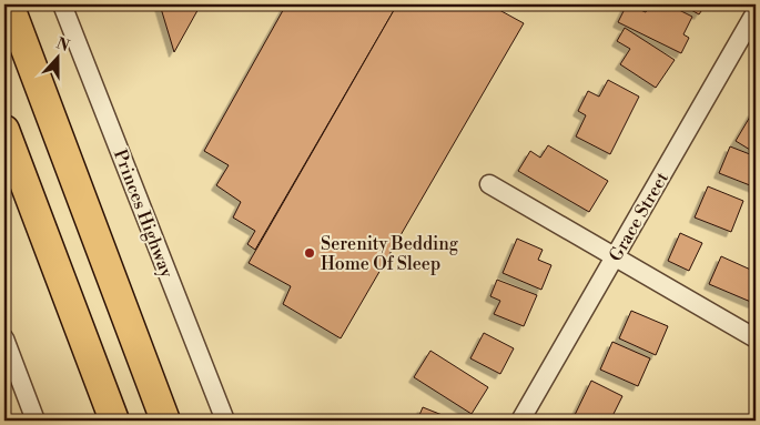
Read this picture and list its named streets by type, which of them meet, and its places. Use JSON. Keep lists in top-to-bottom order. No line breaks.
{"streets":{"street":["Princes Highway","Grace Street"]},"places":["Serenity Bedding Home Of Sleep"],"north":"top"}
